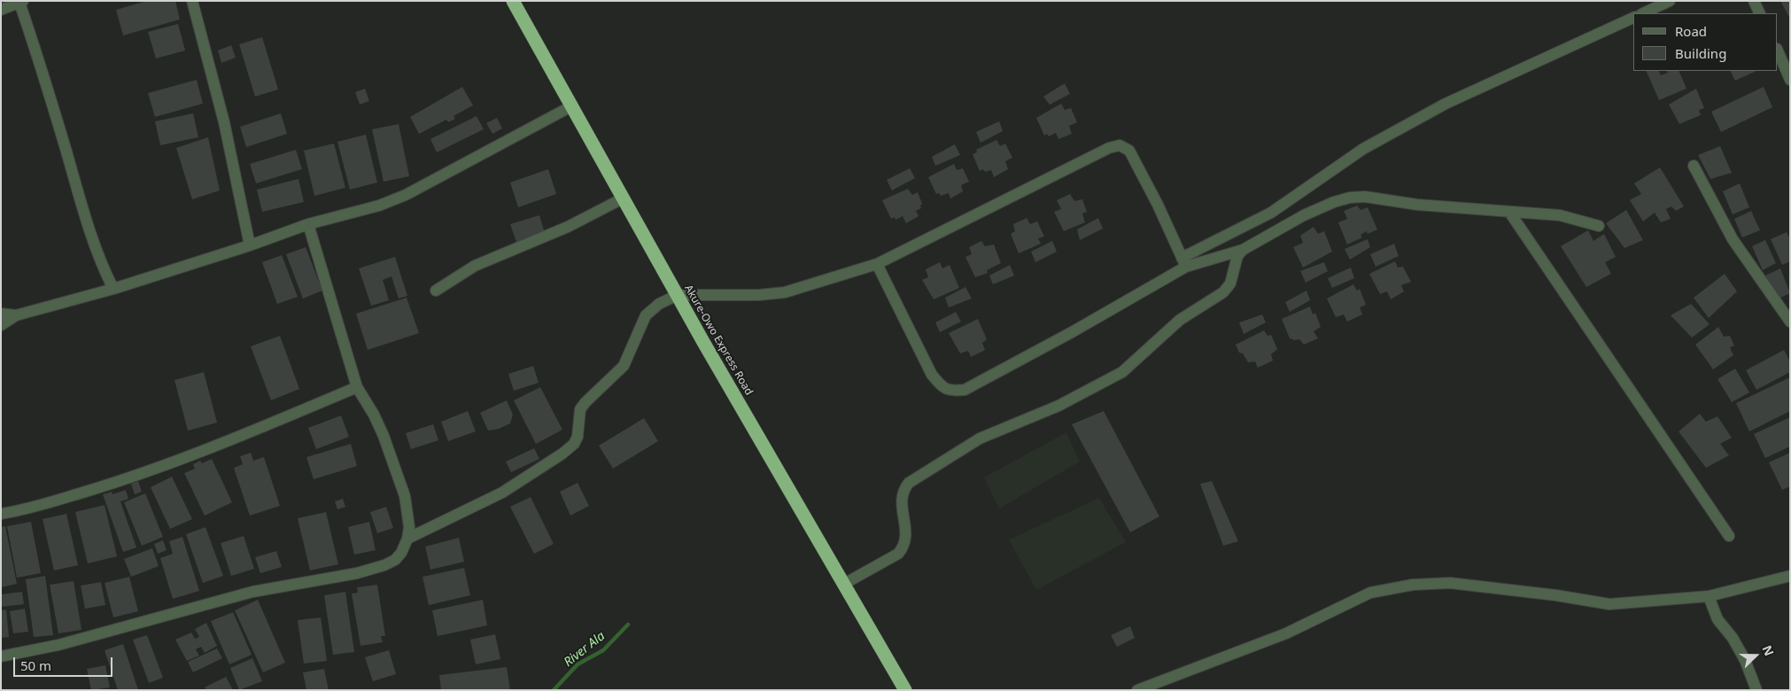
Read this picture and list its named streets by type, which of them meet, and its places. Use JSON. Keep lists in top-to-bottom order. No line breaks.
{"streets":{"highway":["Akure-Owo Express Road"]},"water":["River Ala"],"legend":["Road","Building"],"scale_bar":"50 m","north":"right"}
